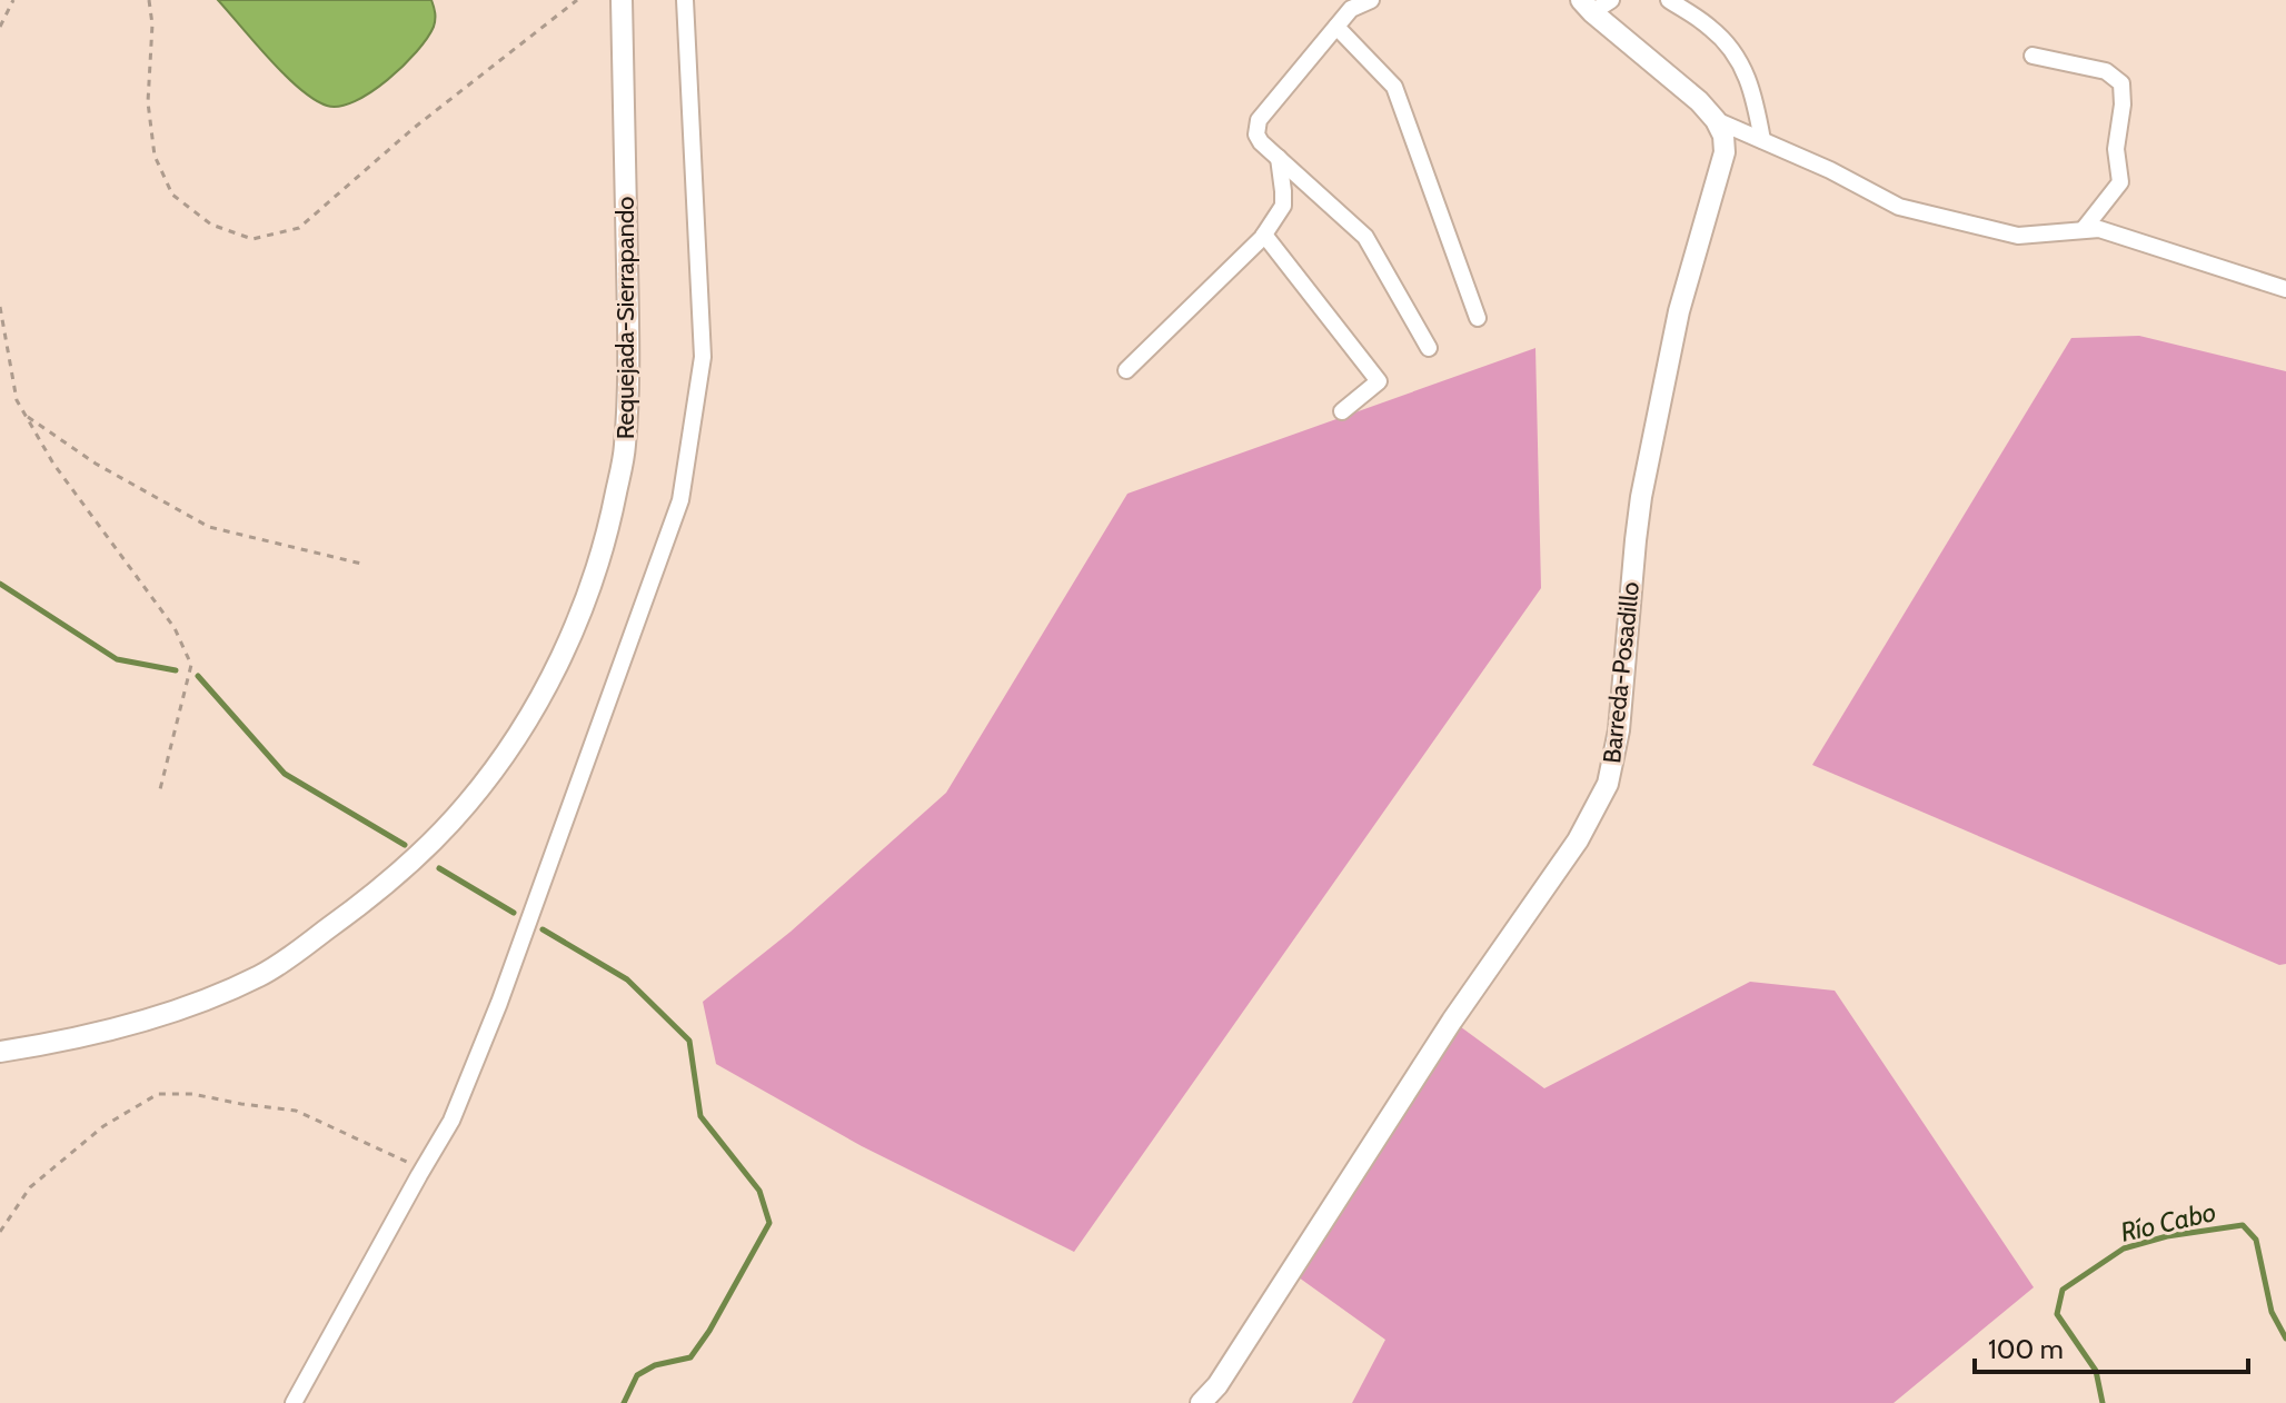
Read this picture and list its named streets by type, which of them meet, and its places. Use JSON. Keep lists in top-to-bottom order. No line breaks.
{"streets":{"street":["Requejada-Sierrapando","Barreda-Posadillo"]},"water":["Río Cabo"],"scale_bar":"100 m"}
